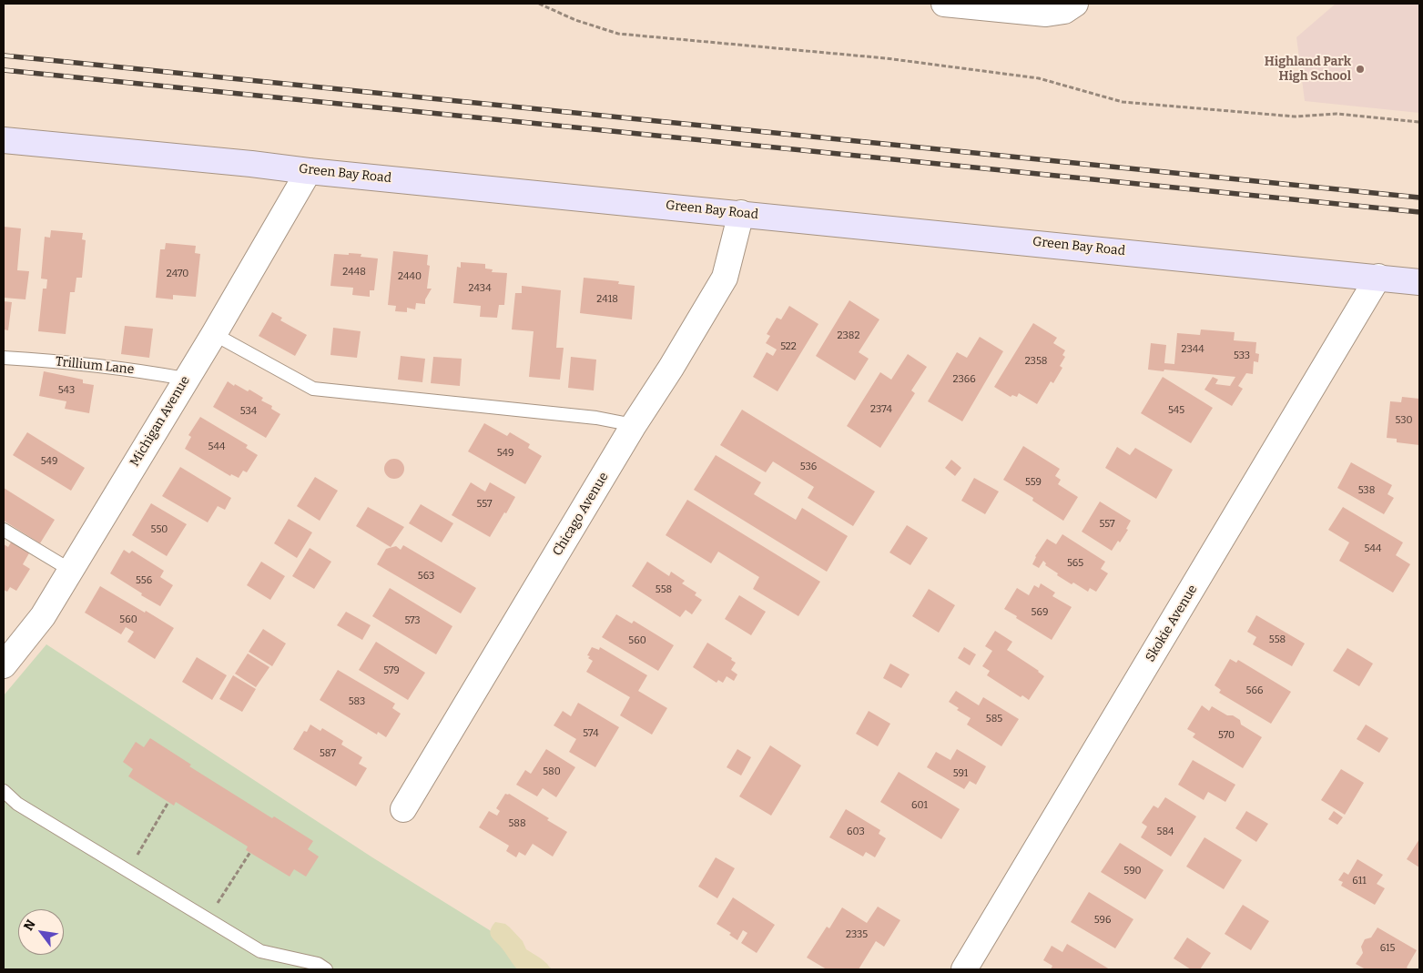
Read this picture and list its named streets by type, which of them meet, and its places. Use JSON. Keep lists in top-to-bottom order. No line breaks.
{"streets":{"main road":["Green Bay Road"],"street":["Michigan Avenue","Chicago Avenue","Skokie Avenue"],"lane":["Trillium Lane"]},"crossings":[["Green Bay Road","Michigan Avenue"],["Green Bay Road","Chicago Avenue"],["Green Bay Road","Skokie Avenue"],["Trillium Lane","Michigan Avenue"]],"places":["Highland Park High School"],"house_numbers":["2448","2470","2440","2434","2418","2382","522","2344","533","2358","2366","543","2374","545","534","530","544","549","549","536","559","538","557","557","550","544","565","563","556","558","569","560","573","558","560","579","566","583","585","574","570","587","580","591","601","588","603","584","590","611","596","2335","615"],"north":"top left"}
